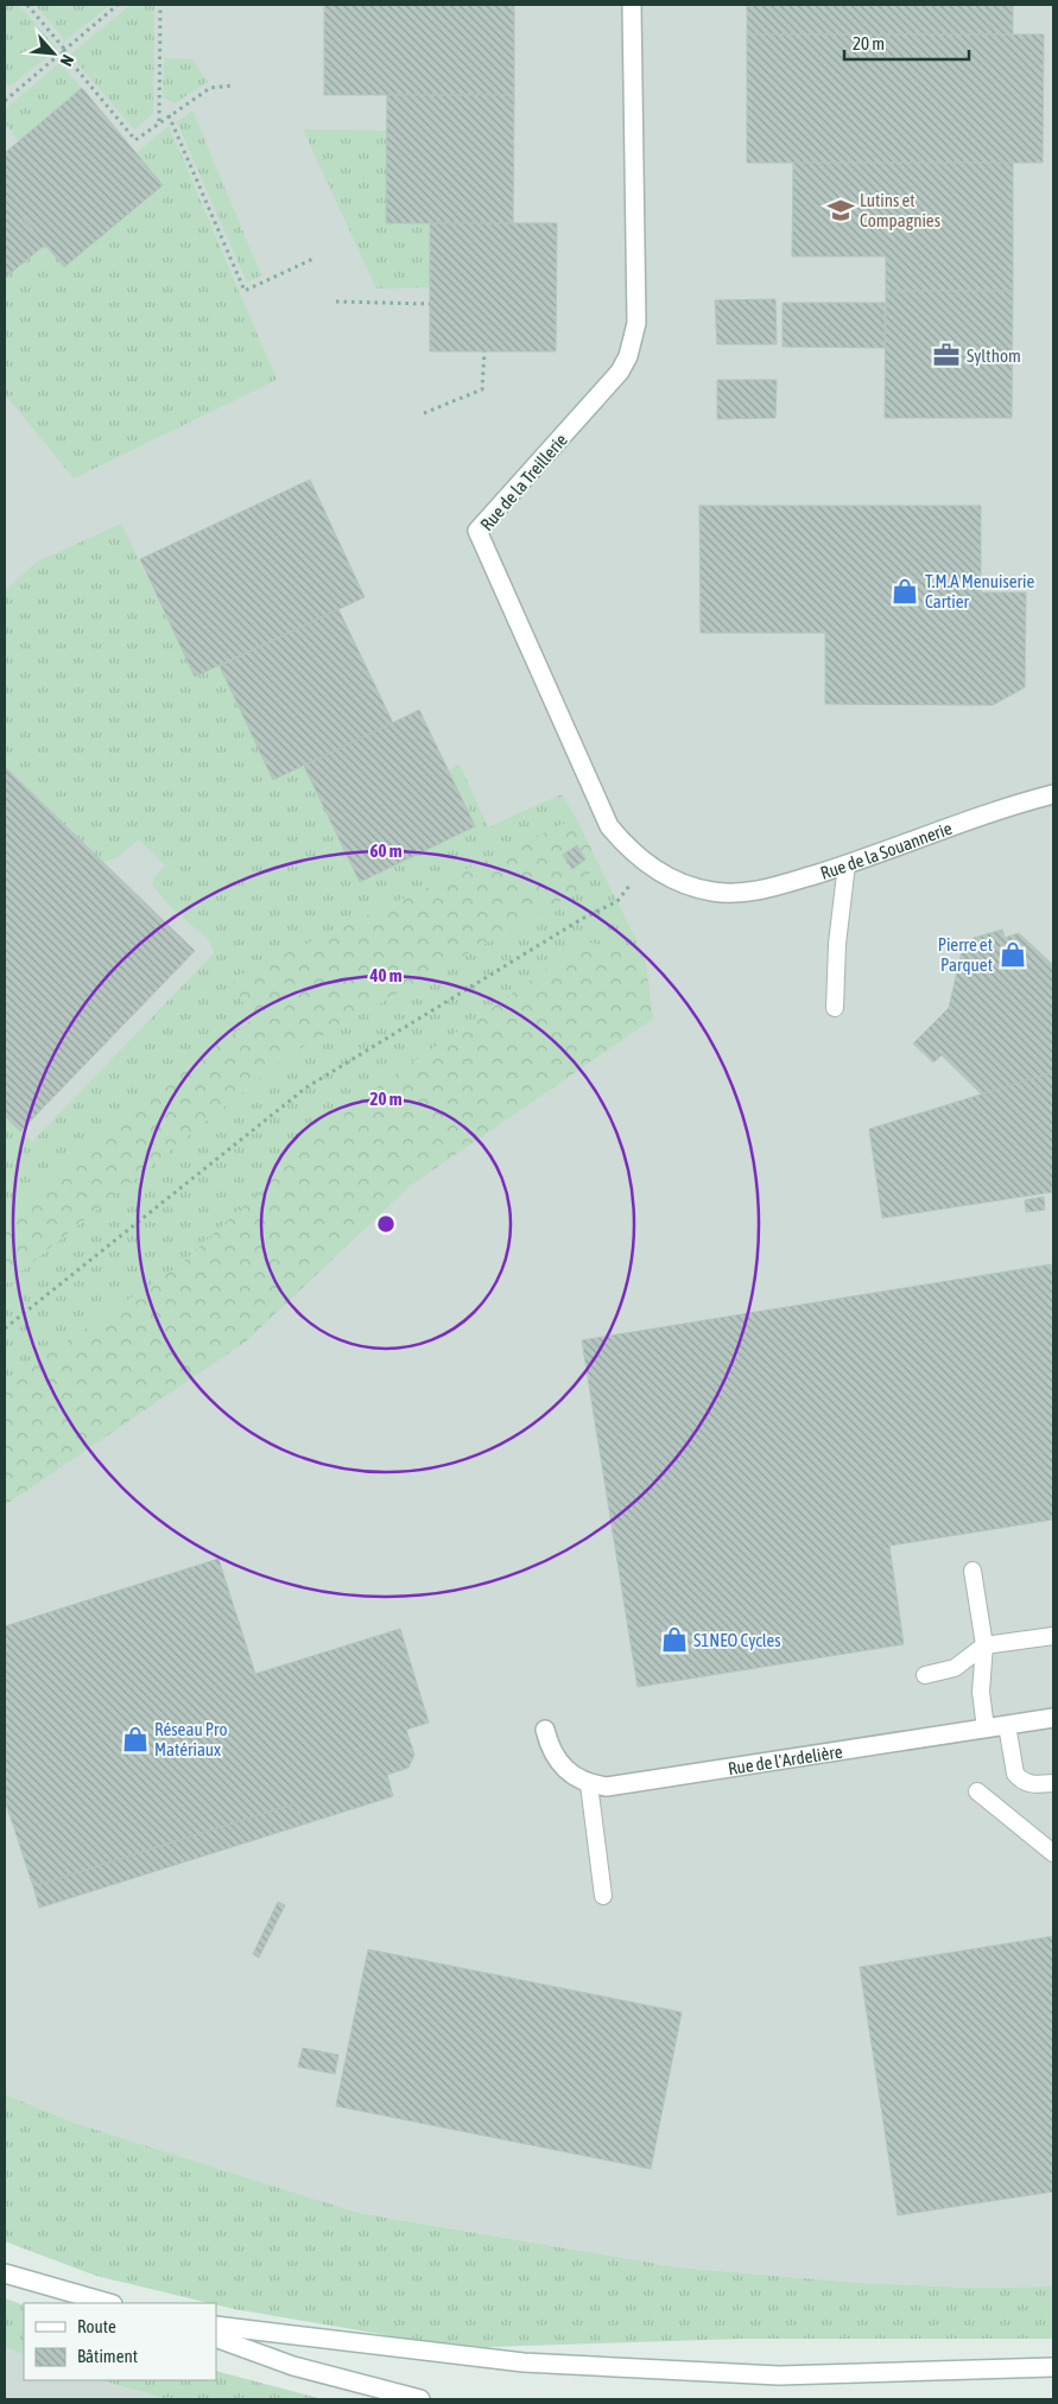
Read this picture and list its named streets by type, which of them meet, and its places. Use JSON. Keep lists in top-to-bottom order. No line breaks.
{"streets":{"street":["Rue de la Treillerie","Rue de la Souannerie","Rue de l'Ardelière"]},"crossings":[["Rue de la Treillerie","Rue de la Souannerie"]],"places":{"school or university":["Lutins et Compagnies"],"office":["Sylthom"],"shop":["T.M.A Menuiserie Cartier","Pierre et Parquet","S1NEO Cycles","Réseau Pro Matériaux"]},"legend":["Route","Bâtiment"],"scale_bar":"20 m","north":"bottom right","rings":["60 m","40 m","20 m"]}
